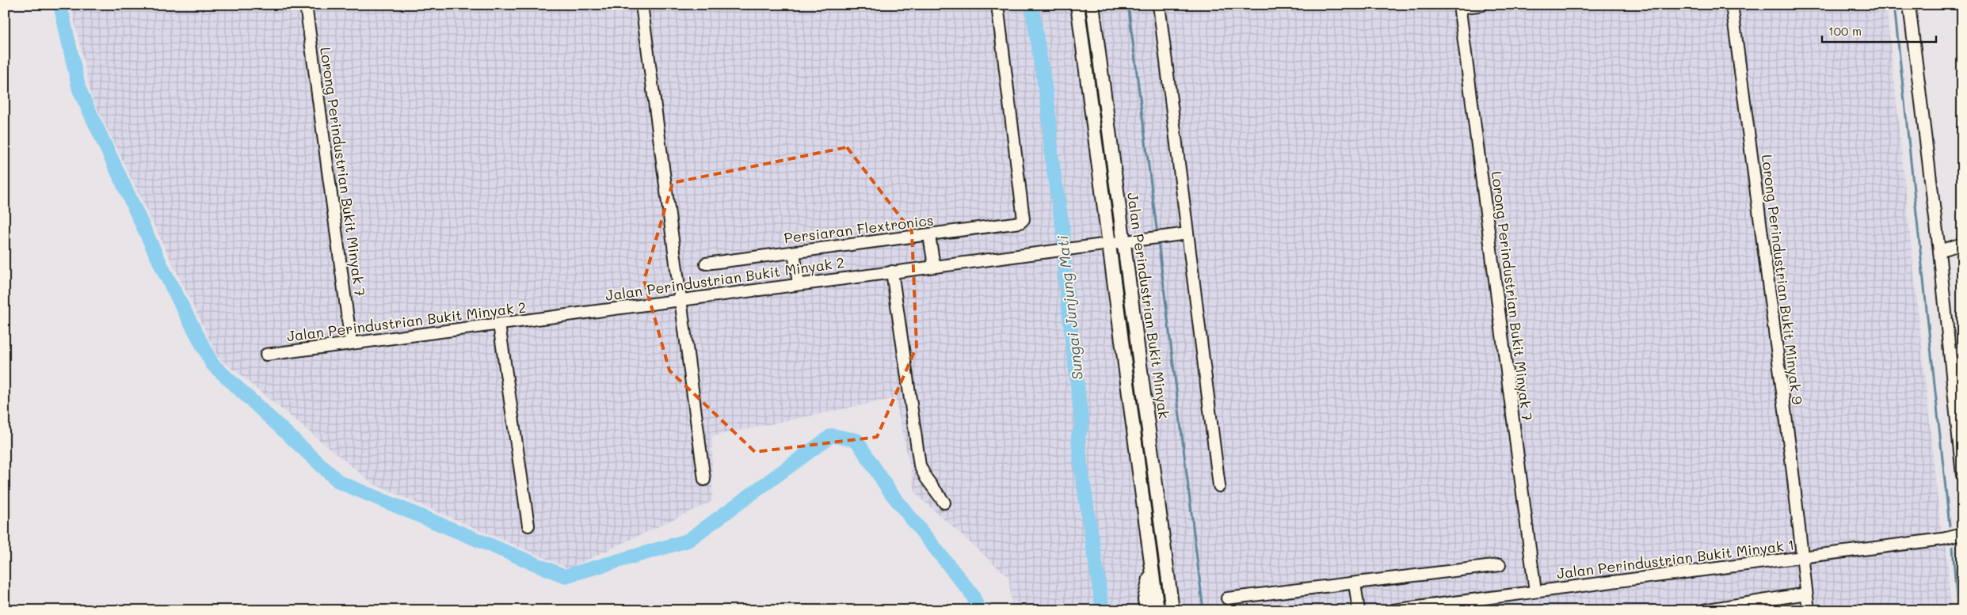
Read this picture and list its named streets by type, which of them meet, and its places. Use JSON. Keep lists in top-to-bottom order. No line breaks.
{"streets":{"main road":["Jalan Perindustrian Bukit Minyak"],"street":["Lorong Perindustrian Bukit Minyak 7","Persiaran Flextronics","Jalan Perindustrian Bukit Minyak 2","Lorong Perindustrian Bukit Minyak 9","Jalan Perindustrian Bukit Minyak 1"]},"crossings":[["Lorong Perindustrian Bukit Minyak 7","Jalan Perindustrian Bukit Minyak 2"],["Lorong Perindustrian Bukit Minyak 7","Jalan Perindustrian Bukit Minyak 1"],["Jalan Perindustrian Bukit Minyak 2","Jalan Perindustrian Bukit Minyak"],["Lorong Perindustrian Bukit Minyak 9","Jalan Perindustrian Bukit Minyak 1"]],"water":["Sungai Junjung Mati"],"scale_bar":"100 m"}
